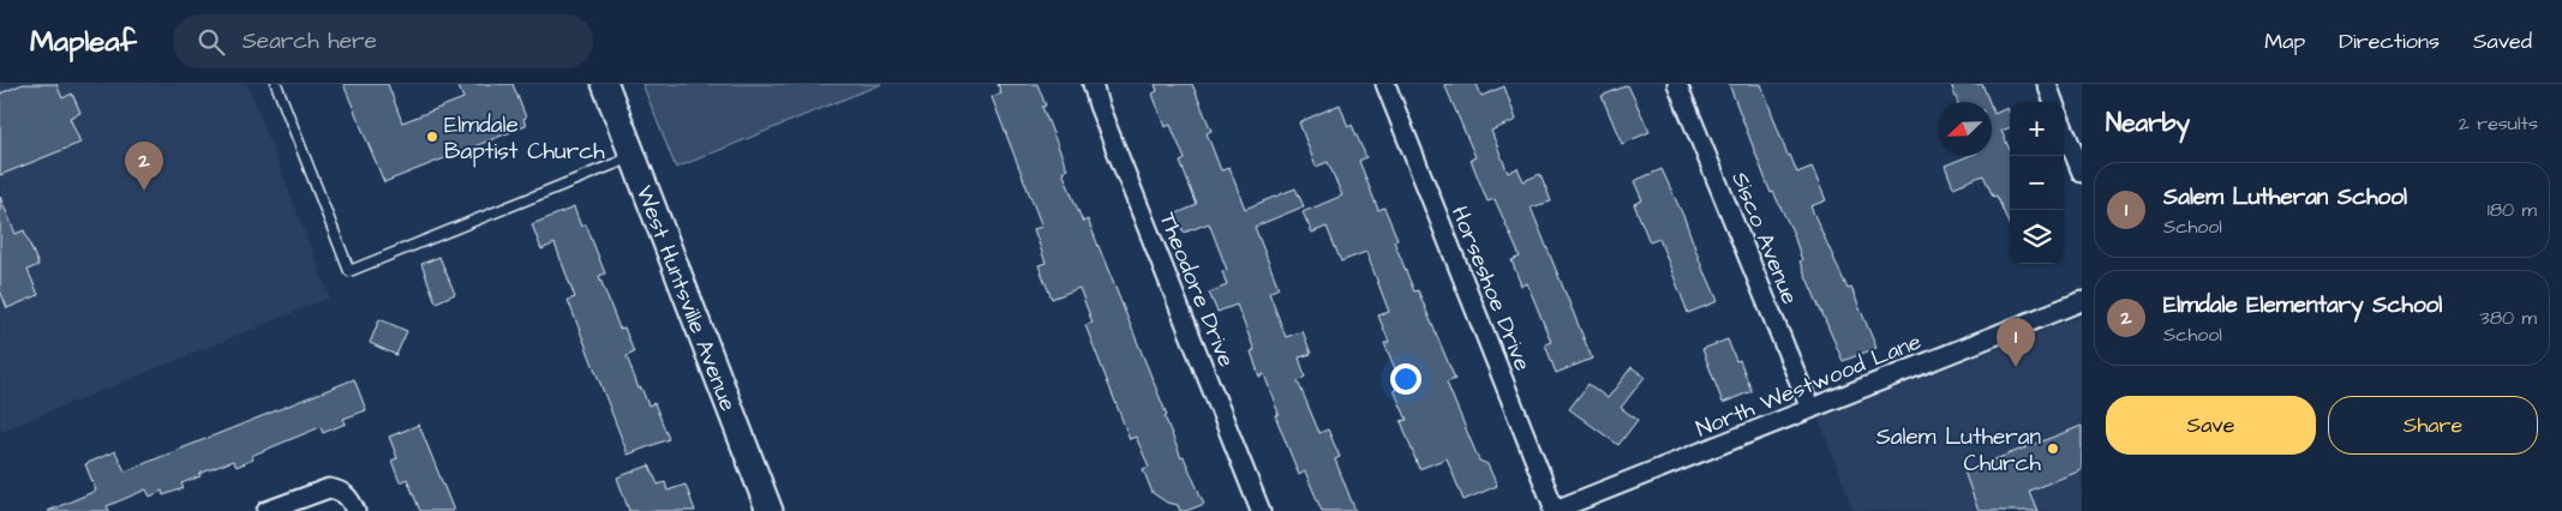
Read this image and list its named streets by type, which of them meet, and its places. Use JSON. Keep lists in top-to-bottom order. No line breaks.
{"streets":{"main road":["West Huntsville Avenue"],"street":["Sisco Avenue","Horseshoe Drive","Theodore Drive","North Westwood Lane"]},"crossings":[["Sisco Avenue","North Westwood Lane"],["Horseshoe Drive","North Westwood Lane"]],"places":["Elmdale Baptist Church","Salem Lutheran Church"],"north":"bottom left","page":{"header":"Mapleaf","search":"Search here","nav":["Map","Directions","Saved"],"heading":["Nearby","2 results"],"map_buttons":["+","−"],"pins":["2","1"],"list":[{"mark":"1","name":"Salem Lutheran School","note":"School","value":"180 m"},{"mark":"2","name":"Elmdale Elementary School","note":"School","value":"380 m"}],"buttons":["Save","Share"]}}
